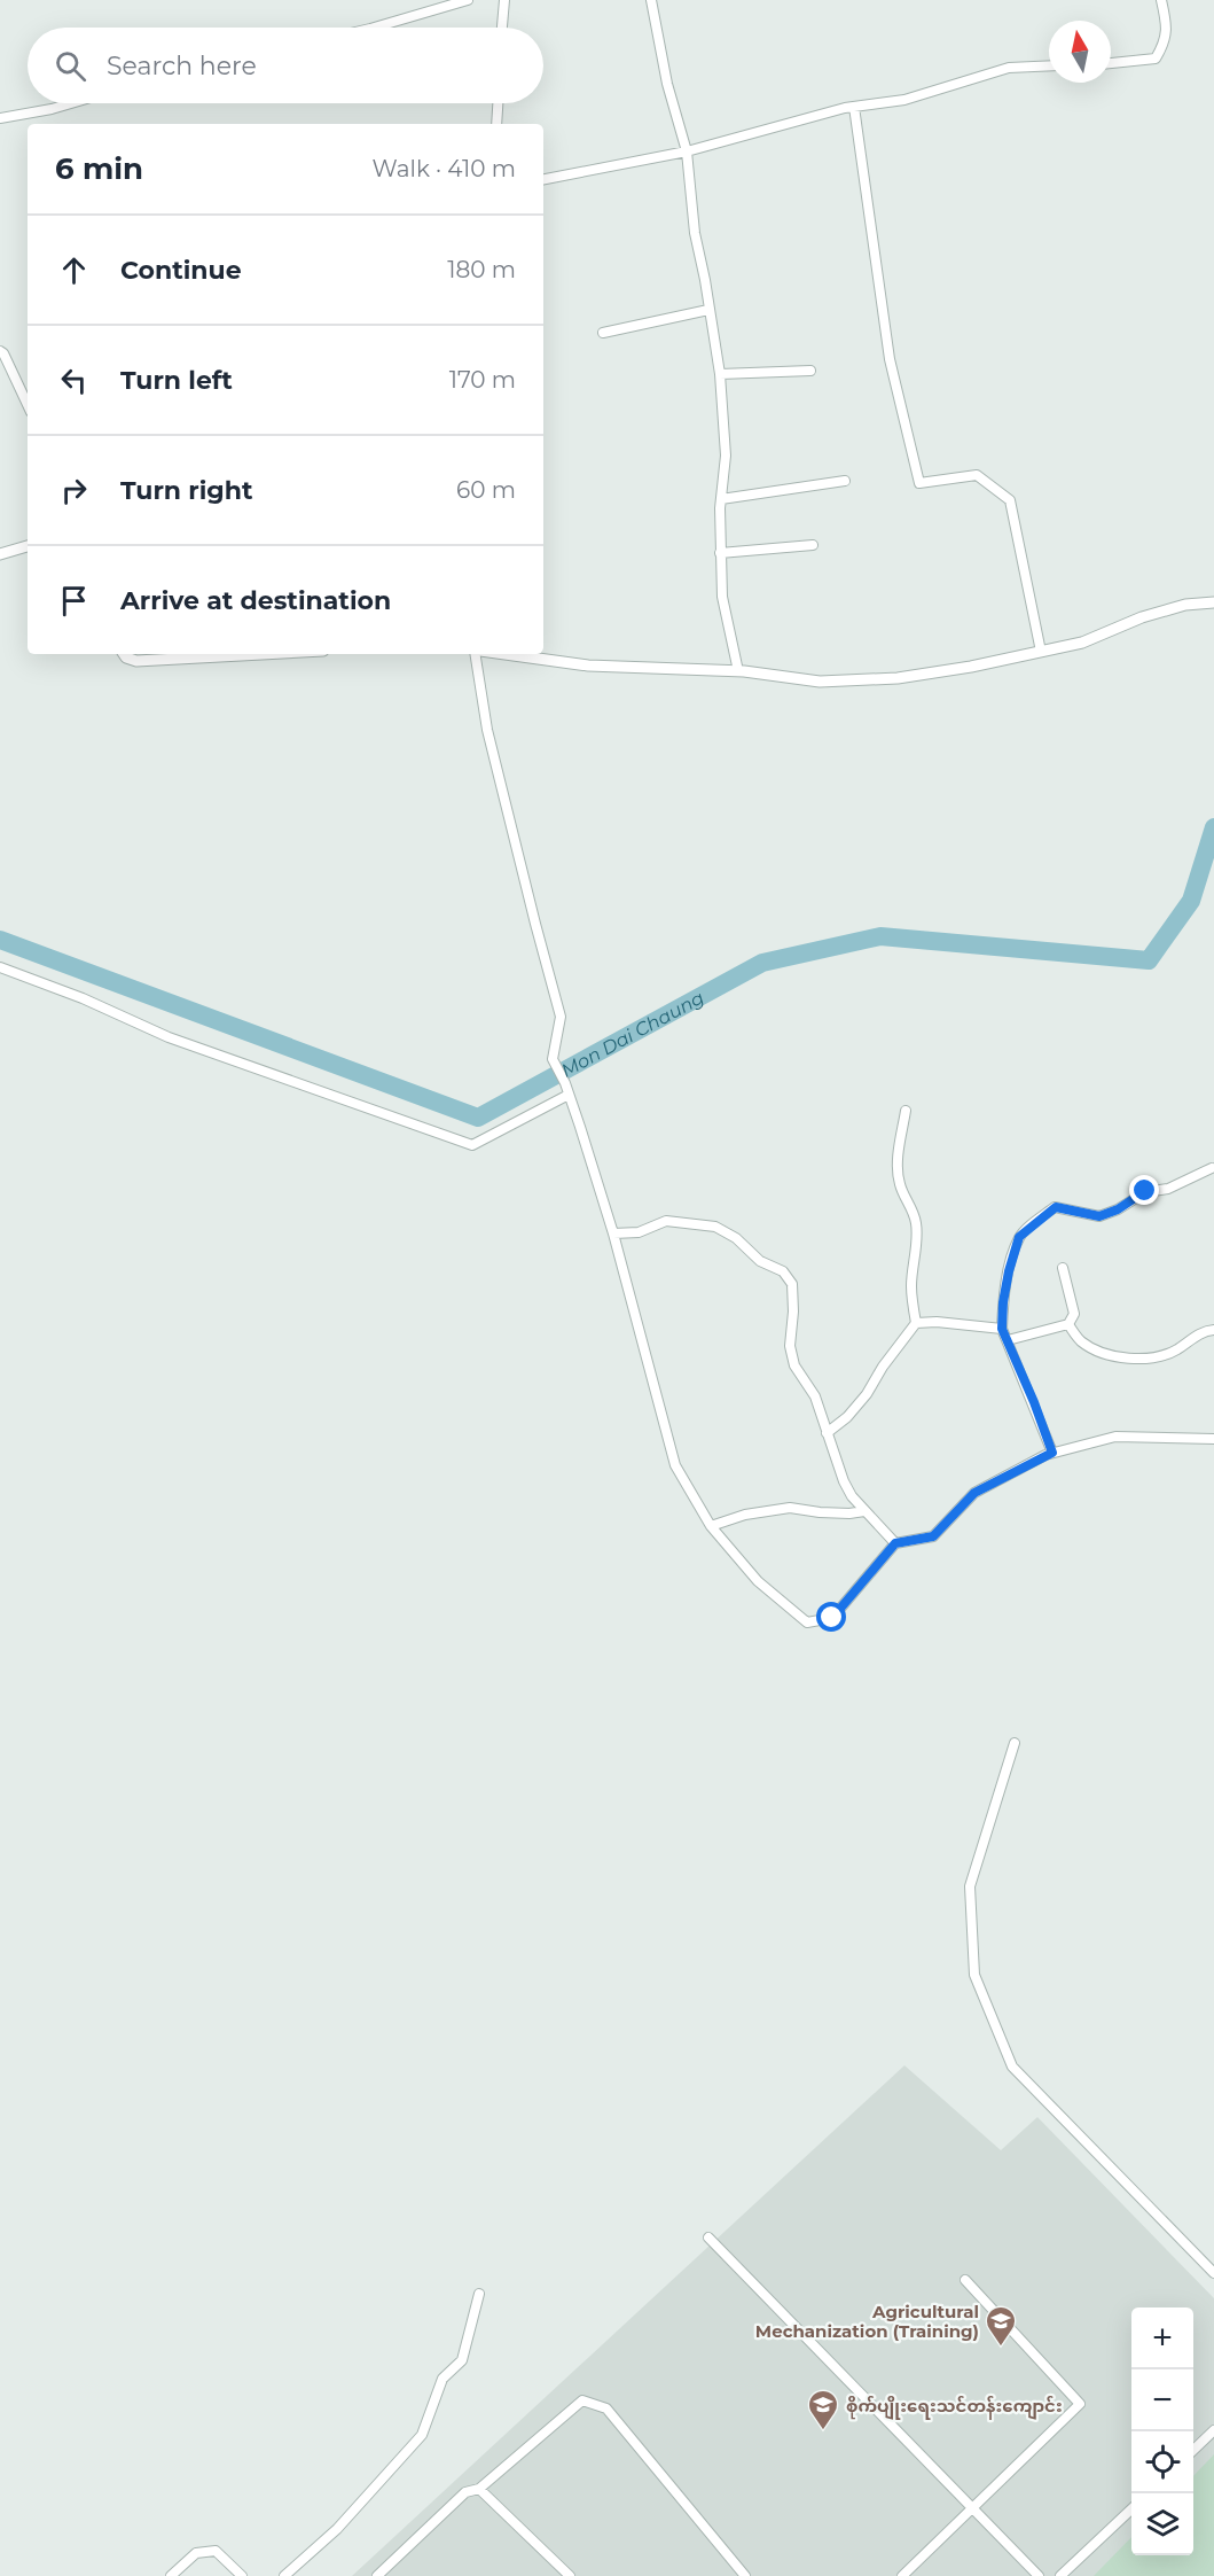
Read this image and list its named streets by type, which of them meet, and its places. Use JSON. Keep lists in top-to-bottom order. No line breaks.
{"water":["Mon Dai Chaung"],"places":{"school or university":["Agricultural Mechanization (Training)","စိုက်ပျိုးရေးသင်တန်းကျောင်း"]},"north":"top","page":{"search":"Search here","heading":["6 min","Walk · 410 m"],"list":[["Continue","180 m"],["Turn left","170 m"],["Turn right","60 m"],"Arrive at destination"],"map_buttons":["+","−"]}}
